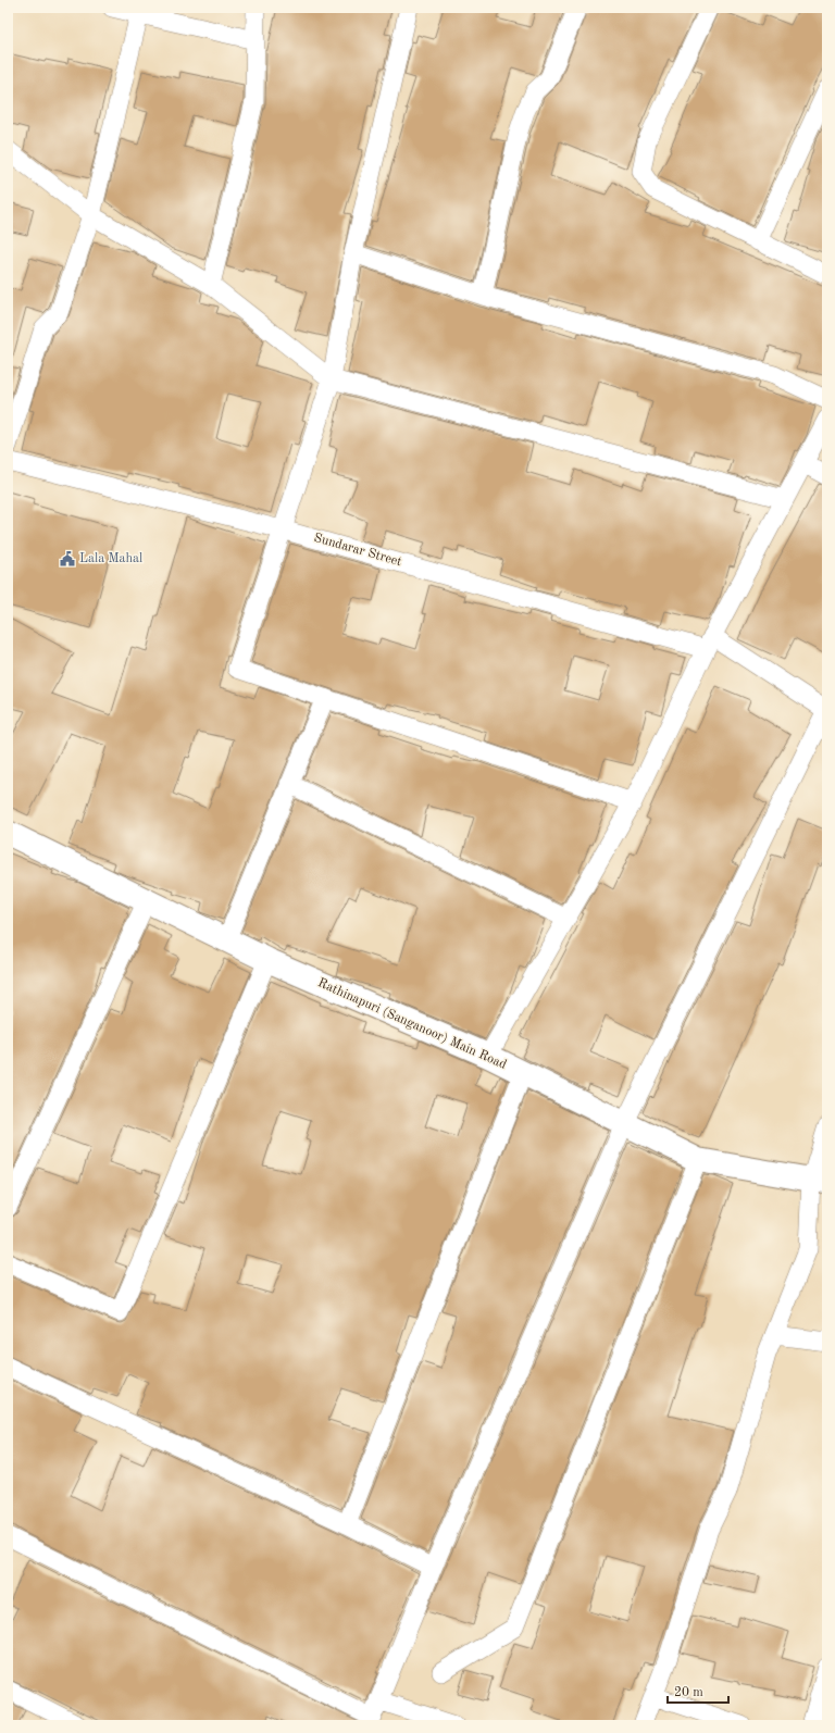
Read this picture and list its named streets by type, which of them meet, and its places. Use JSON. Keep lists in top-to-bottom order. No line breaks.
{"streets":{"street":["Sundarar Street","Rathinapuri (Sanganoor) Main Road"]},"places":{"public building":["Lala Mahal"]},"scale_bar":"20 m"}
